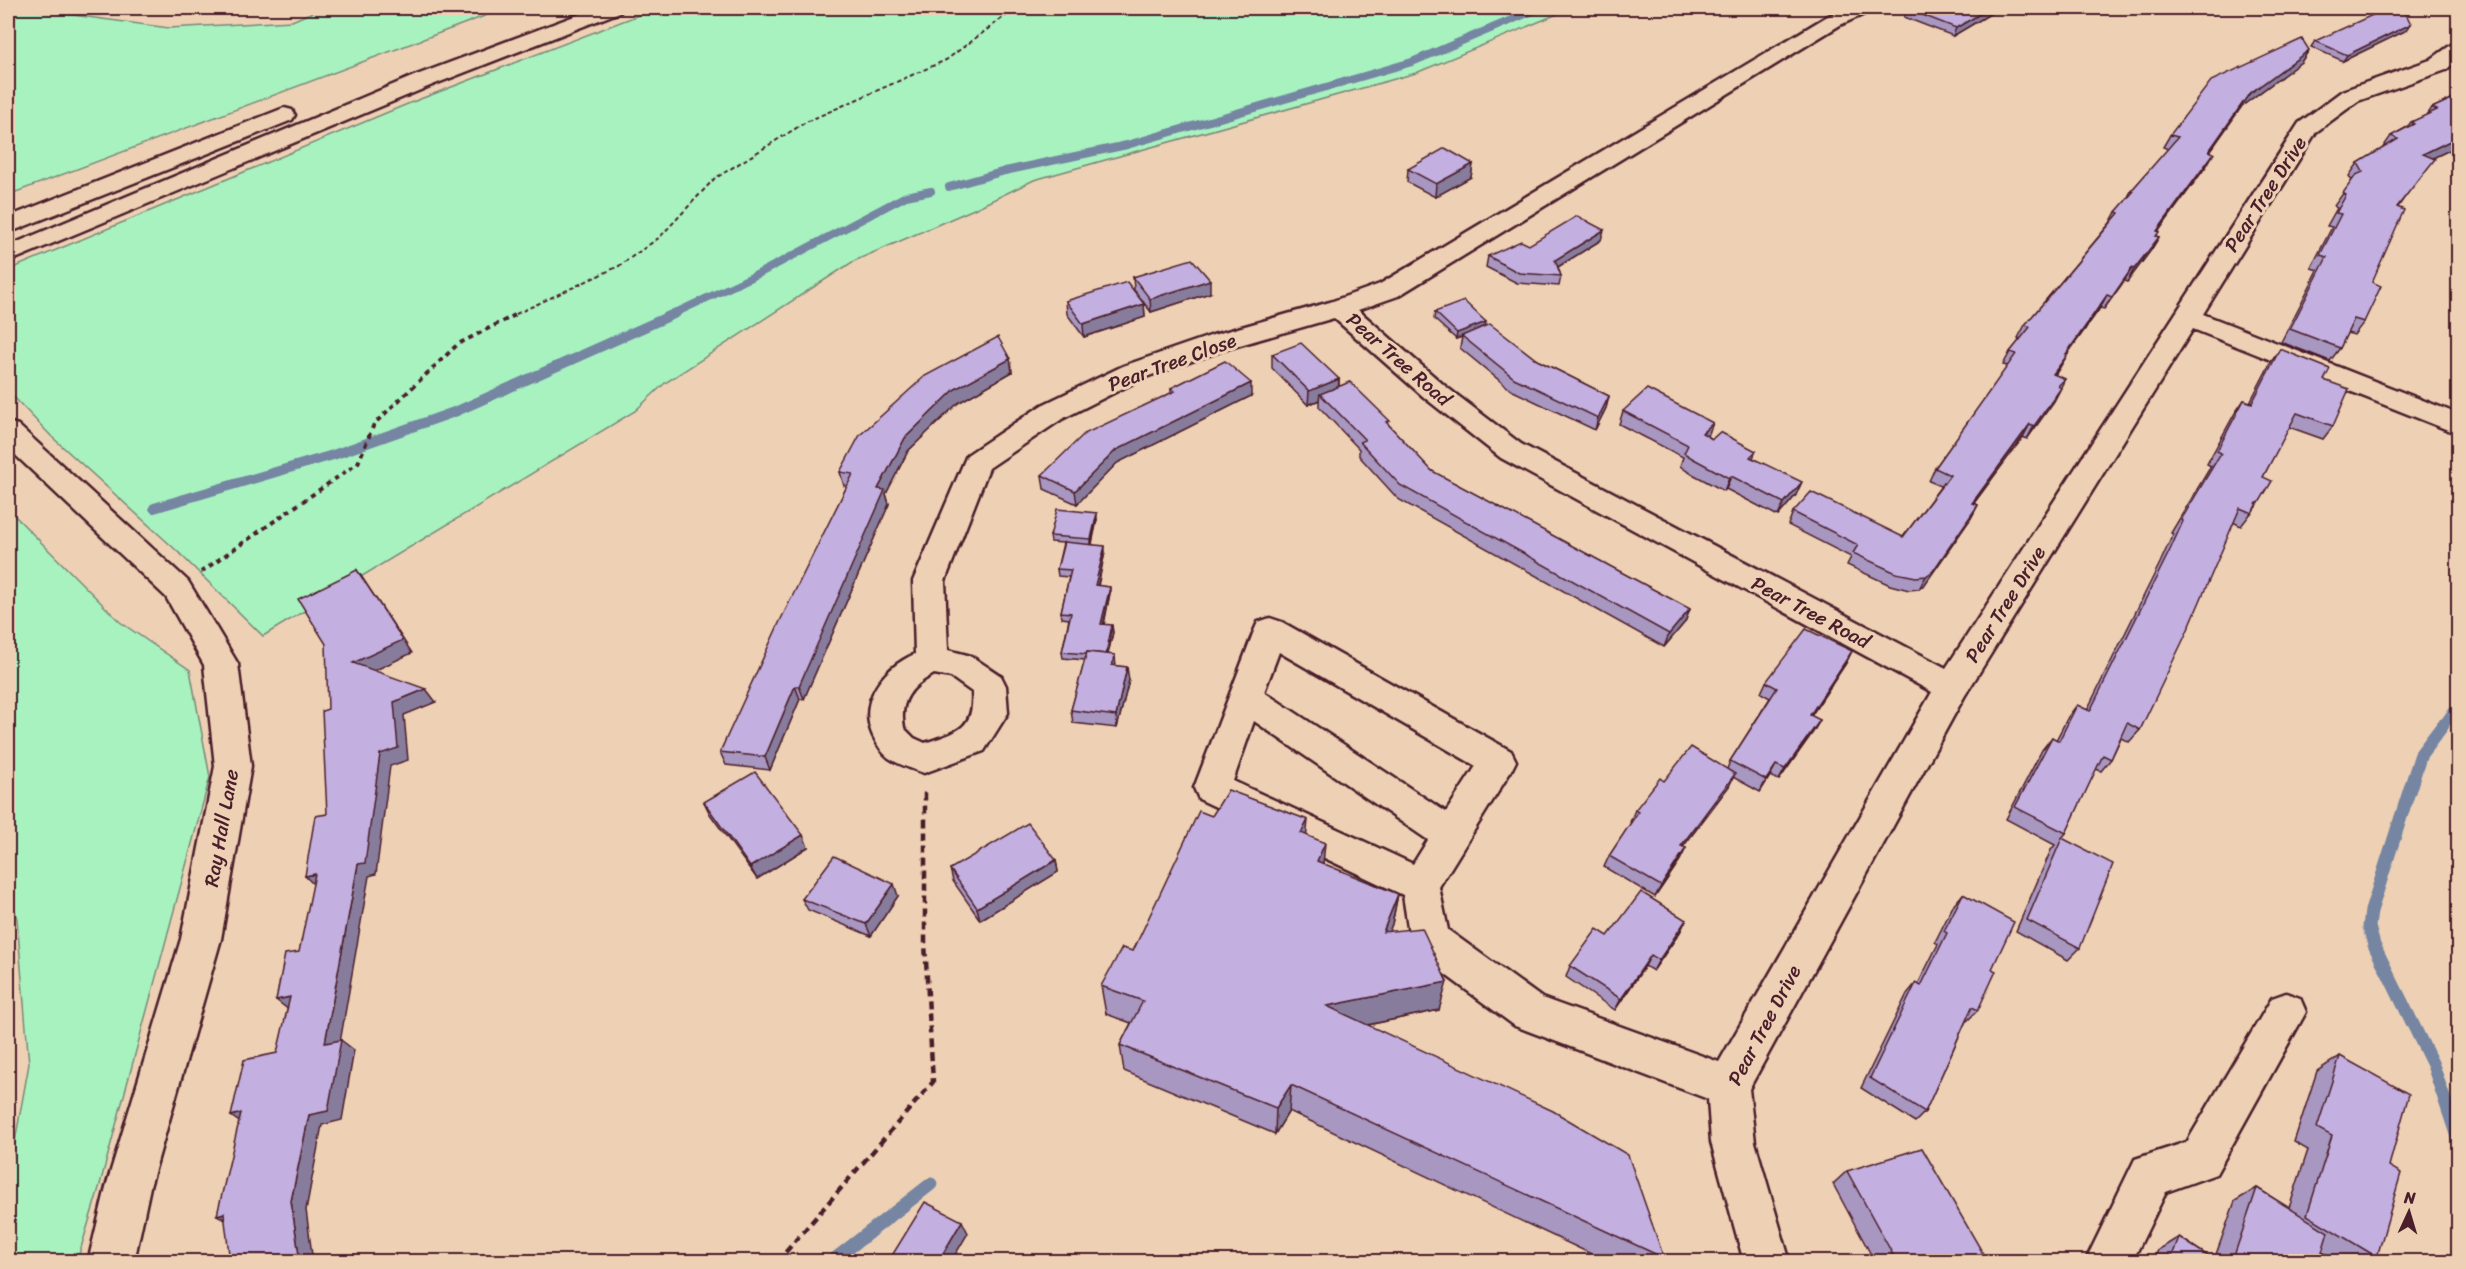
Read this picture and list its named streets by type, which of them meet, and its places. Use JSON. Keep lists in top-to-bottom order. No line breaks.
{"streets":{"main road":["Pear Tree Drive","Pear Tree Road","Pear Tree Close","Ray Hall Lane"]},"crossings":[["Pear Tree Drive","Pear Tree Road"],["Pear Tree Road","Pear Tree Close"]],"north":"top"}
